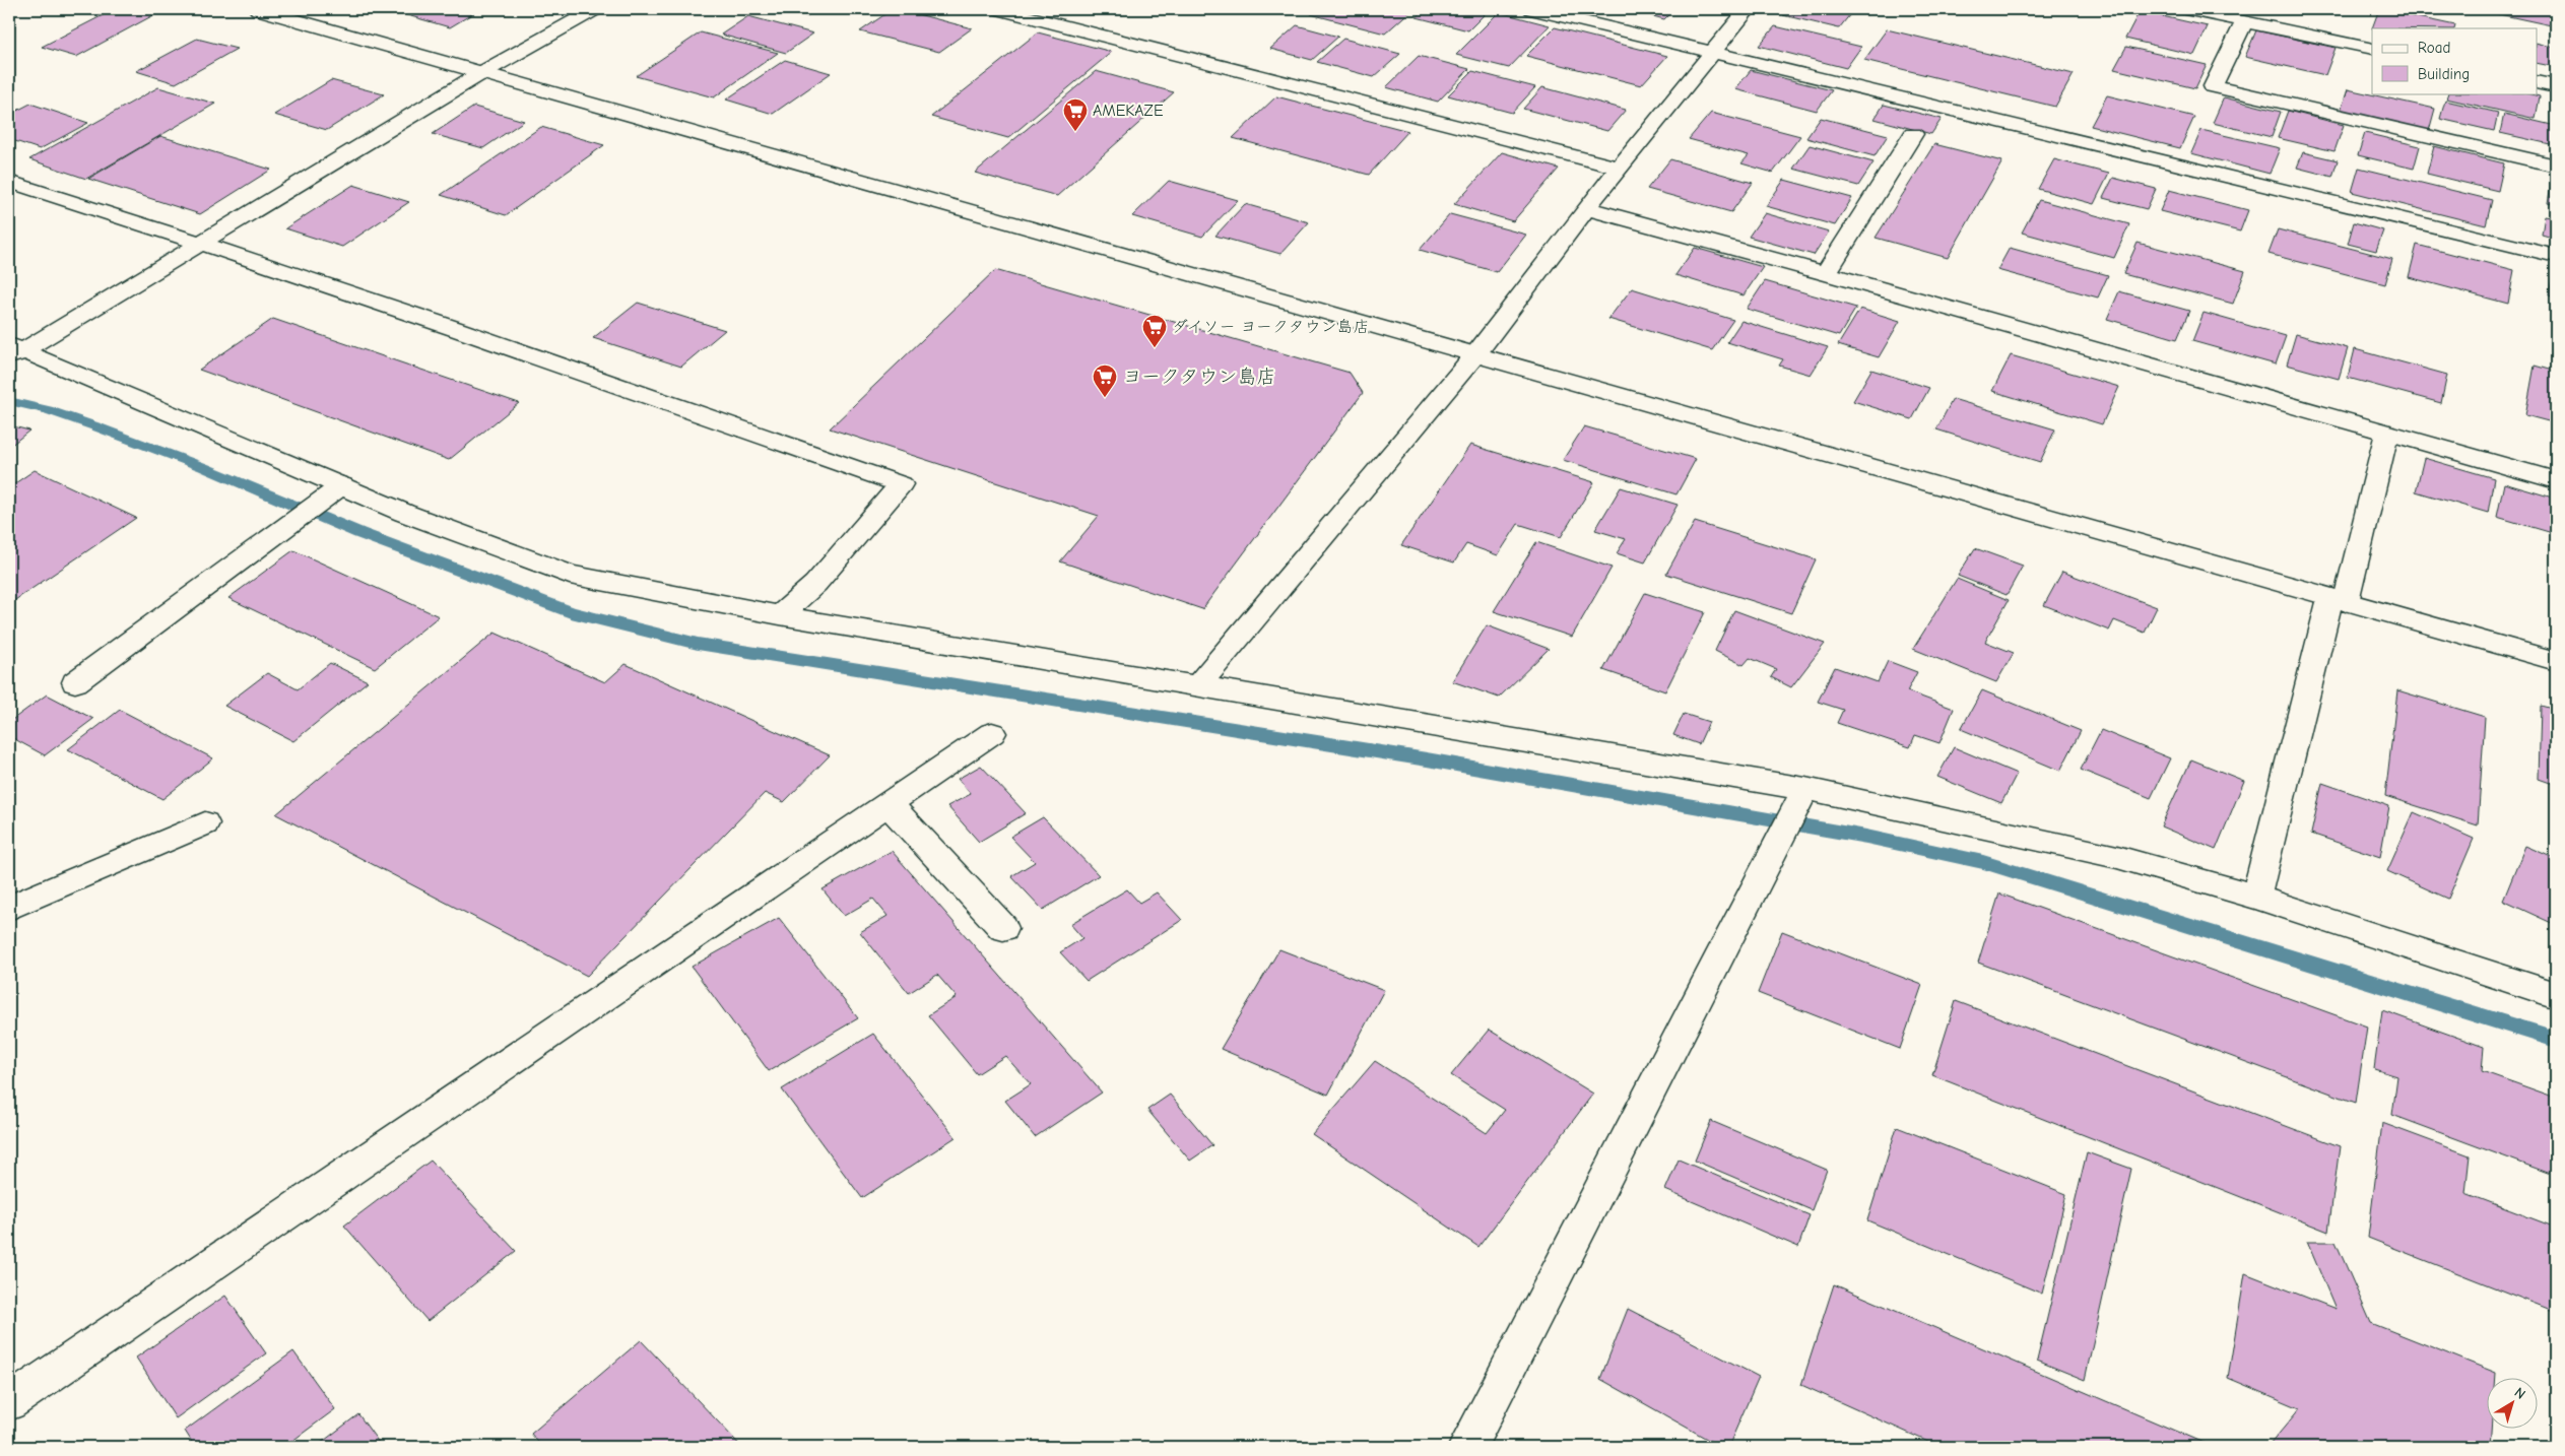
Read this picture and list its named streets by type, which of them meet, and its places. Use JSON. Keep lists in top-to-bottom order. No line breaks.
{"places":{"supermarket":["AMEKAZE","ダイソー ヨークタウン島店","ヨークタウン島店"]},"legend":["Road","Building"],"north":"top right"}
